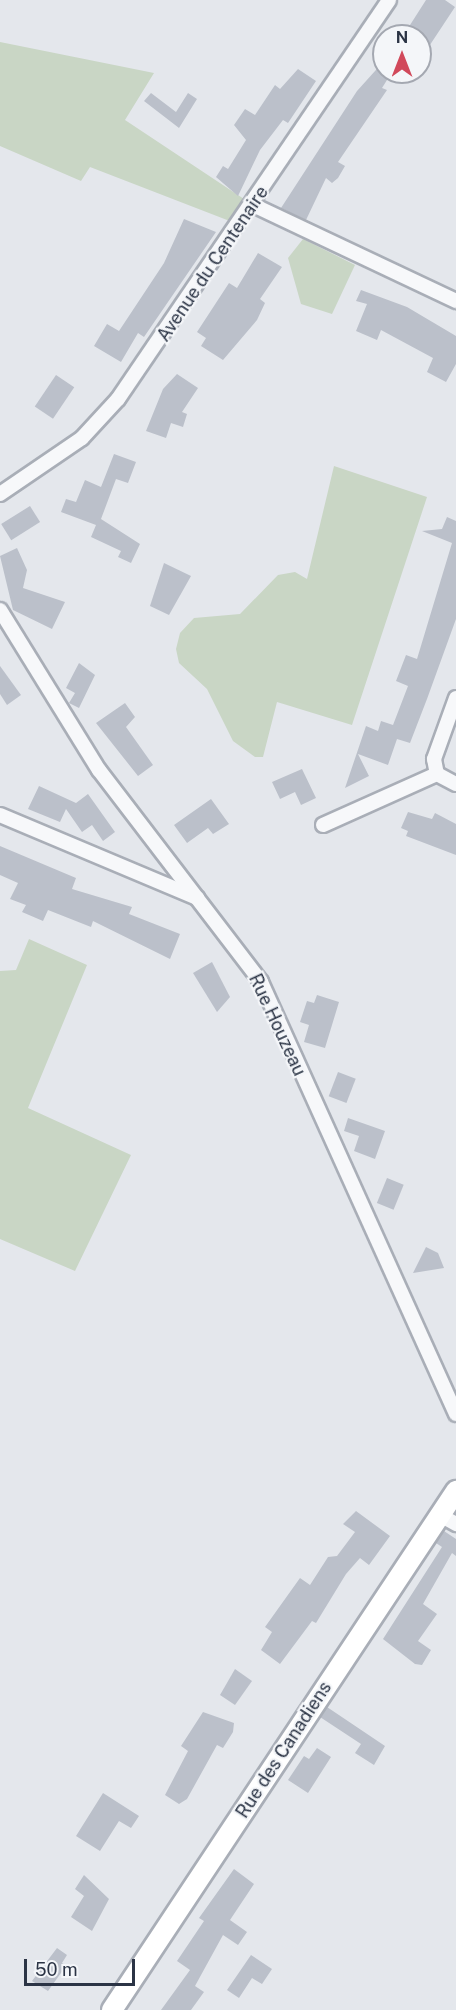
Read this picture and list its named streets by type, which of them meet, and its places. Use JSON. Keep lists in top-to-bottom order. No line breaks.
{"streets":{"street":["Avenue du Centenaire","Rue Houzeau","Rue des Canadiens"]},"scale_bar":"50 m","north":"top"}
